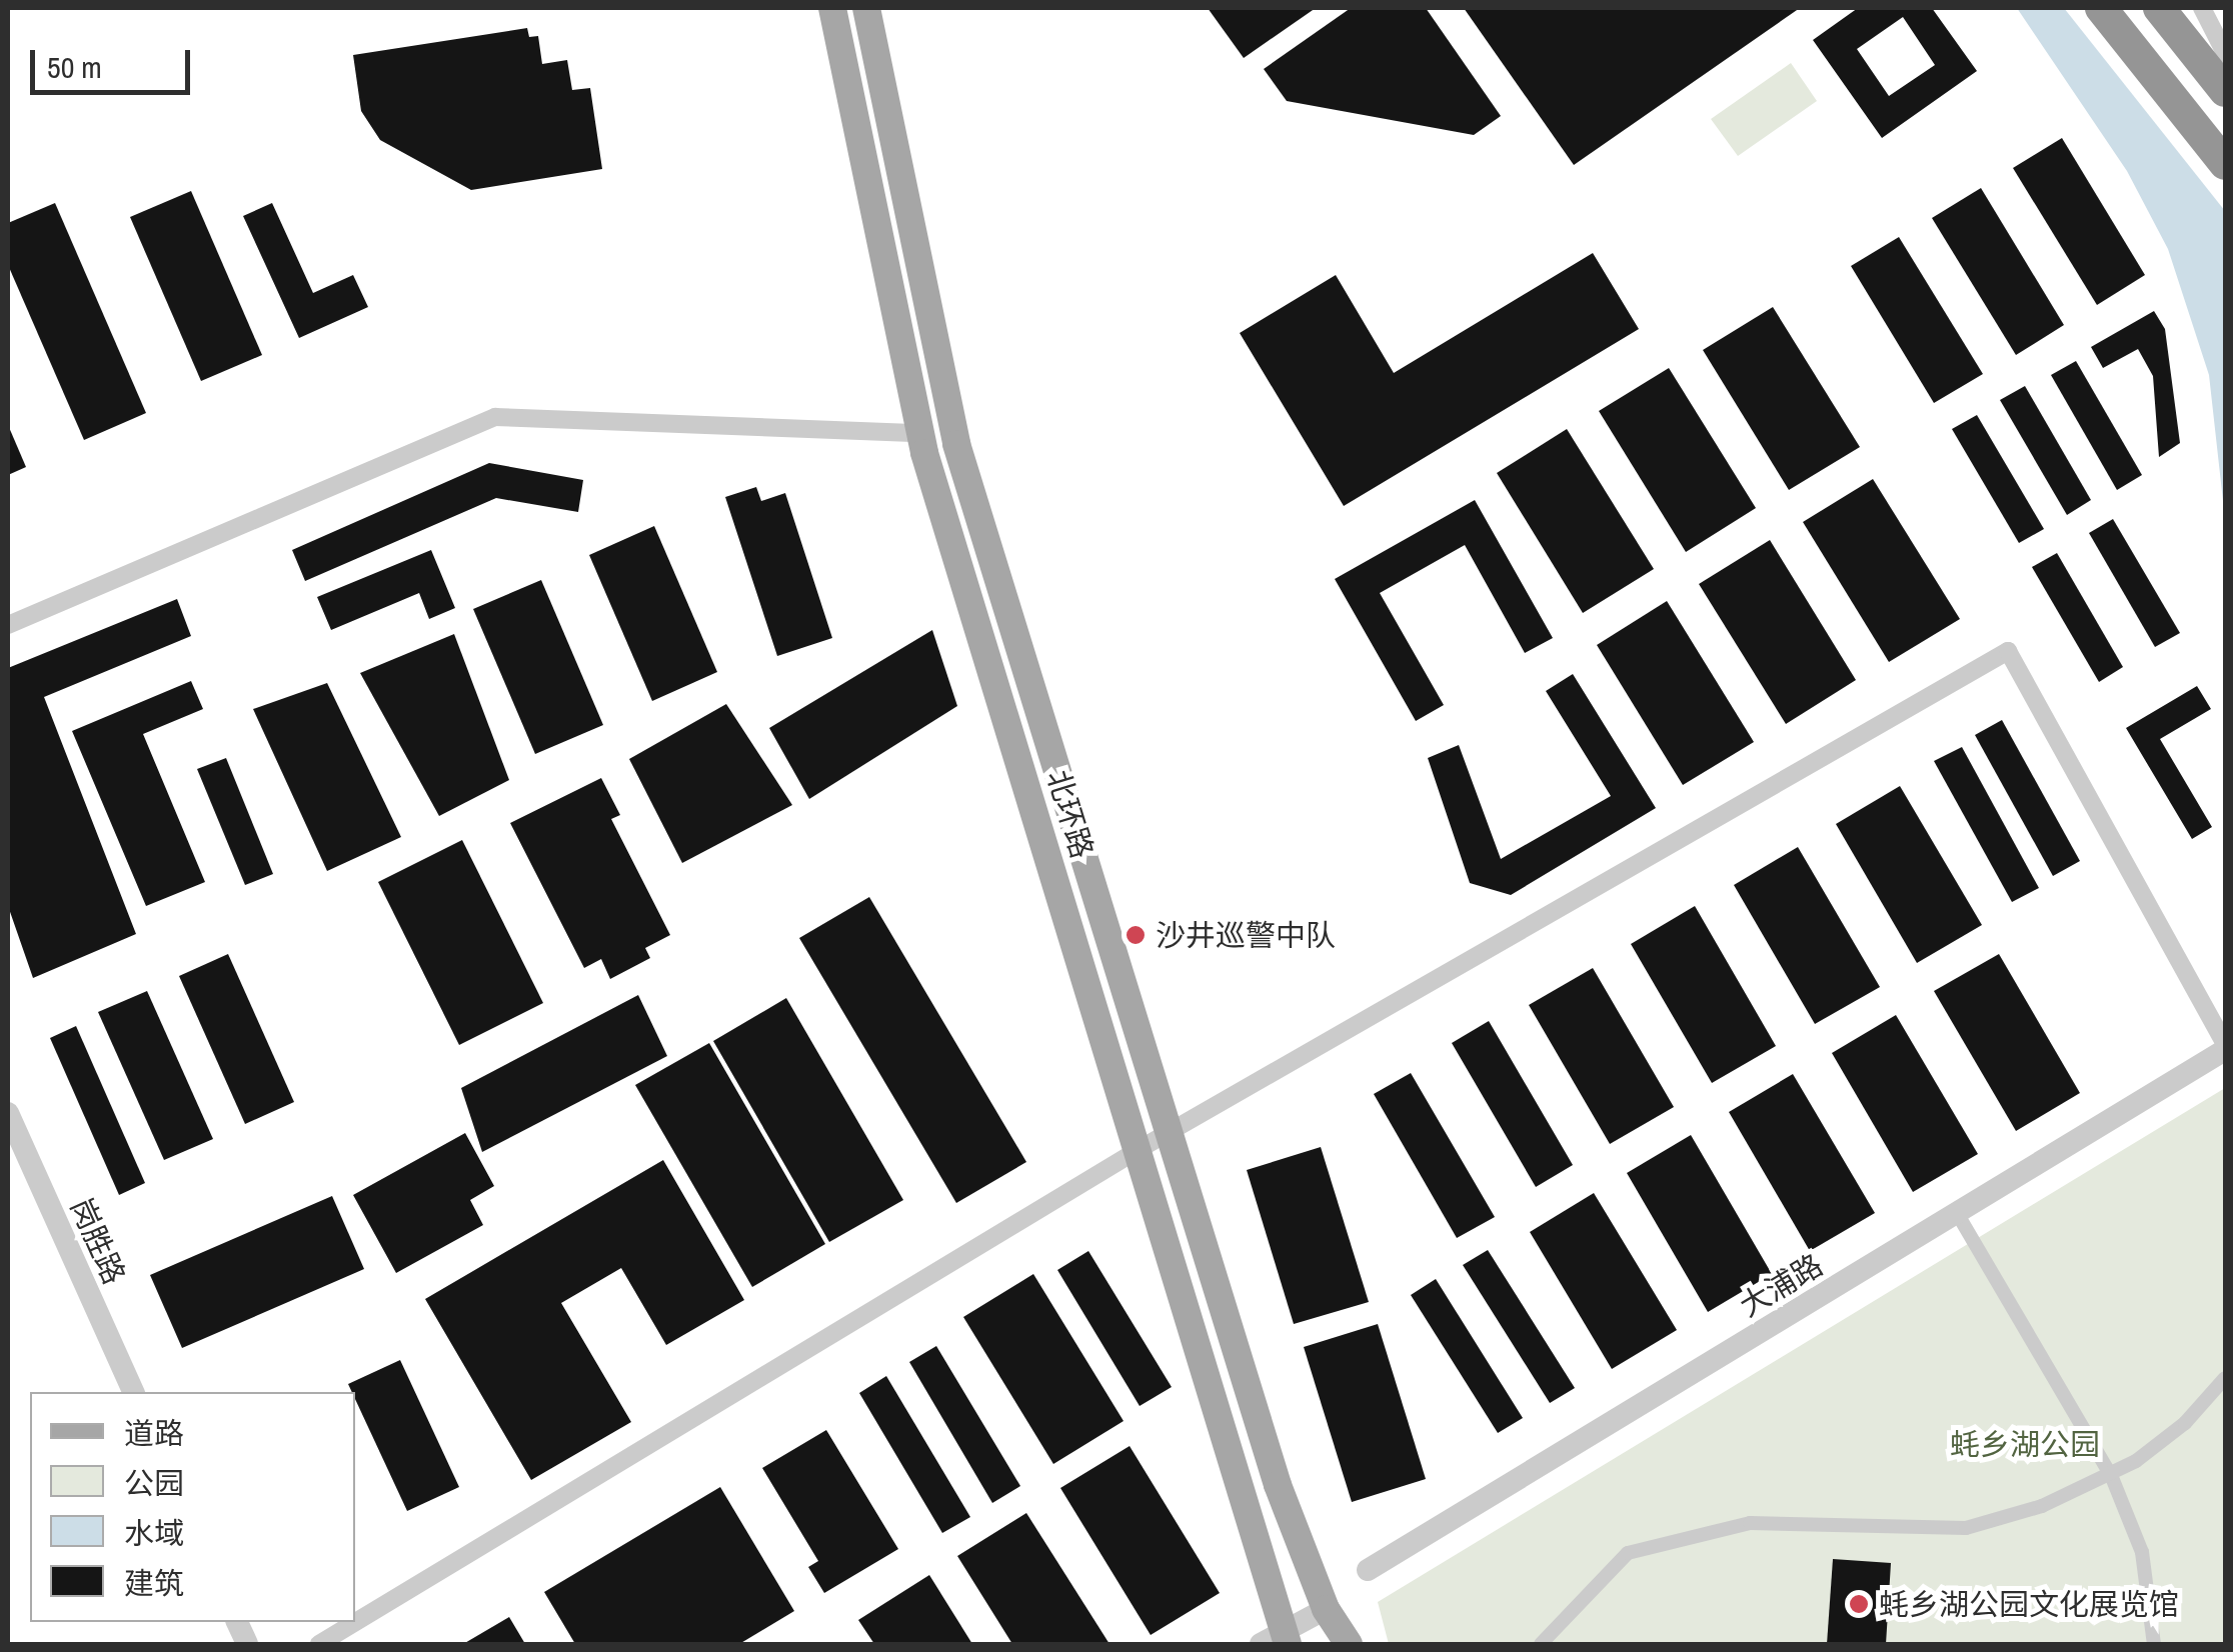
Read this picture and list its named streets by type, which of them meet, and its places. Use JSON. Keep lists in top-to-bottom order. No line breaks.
{"streets":{"main road":["北环路"],"street":["岗胜路","大浦路"]},"parks":["蚝乡湖公园"],"places":["沙井巡警中队","蚝乡湖公园文化展览馆"],"legend":["道路","公园","水域","建筑"],"scale_bar":"50 m"}
